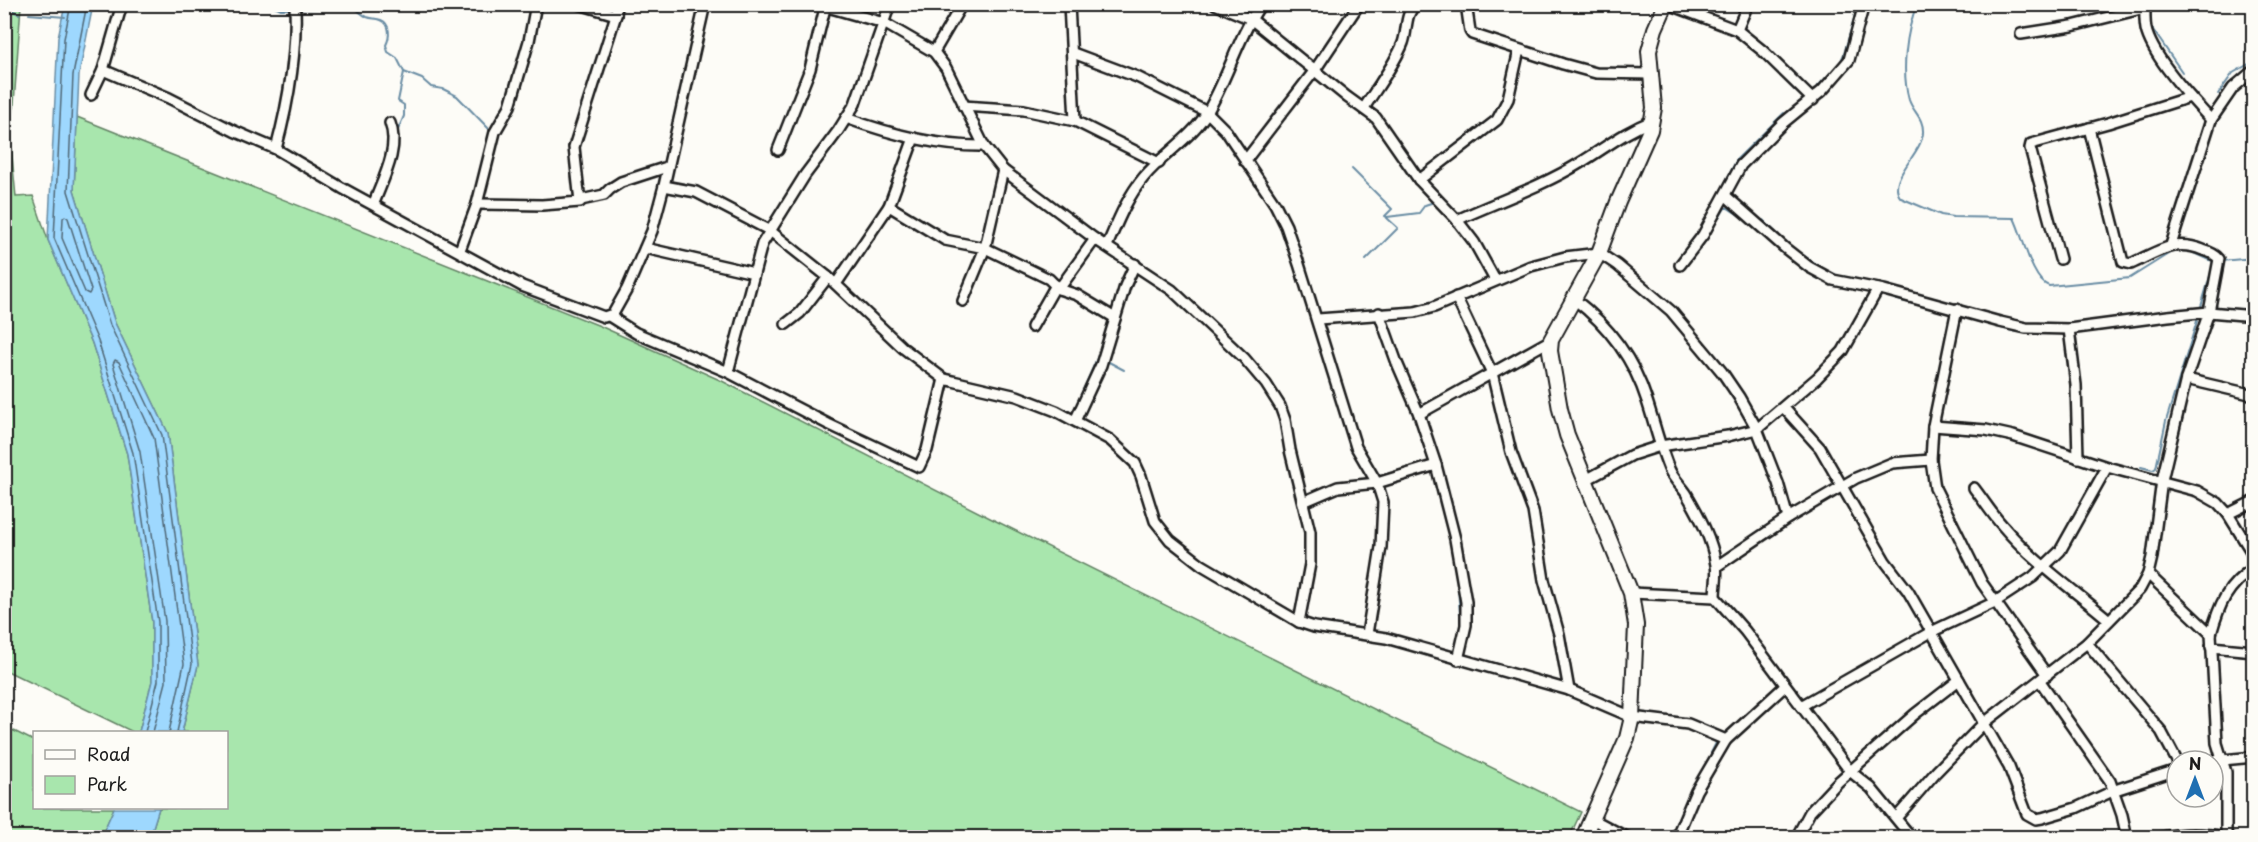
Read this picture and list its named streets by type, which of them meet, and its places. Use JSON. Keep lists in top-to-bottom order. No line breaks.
{"legend":["Road","Park"],"north":"top"}
